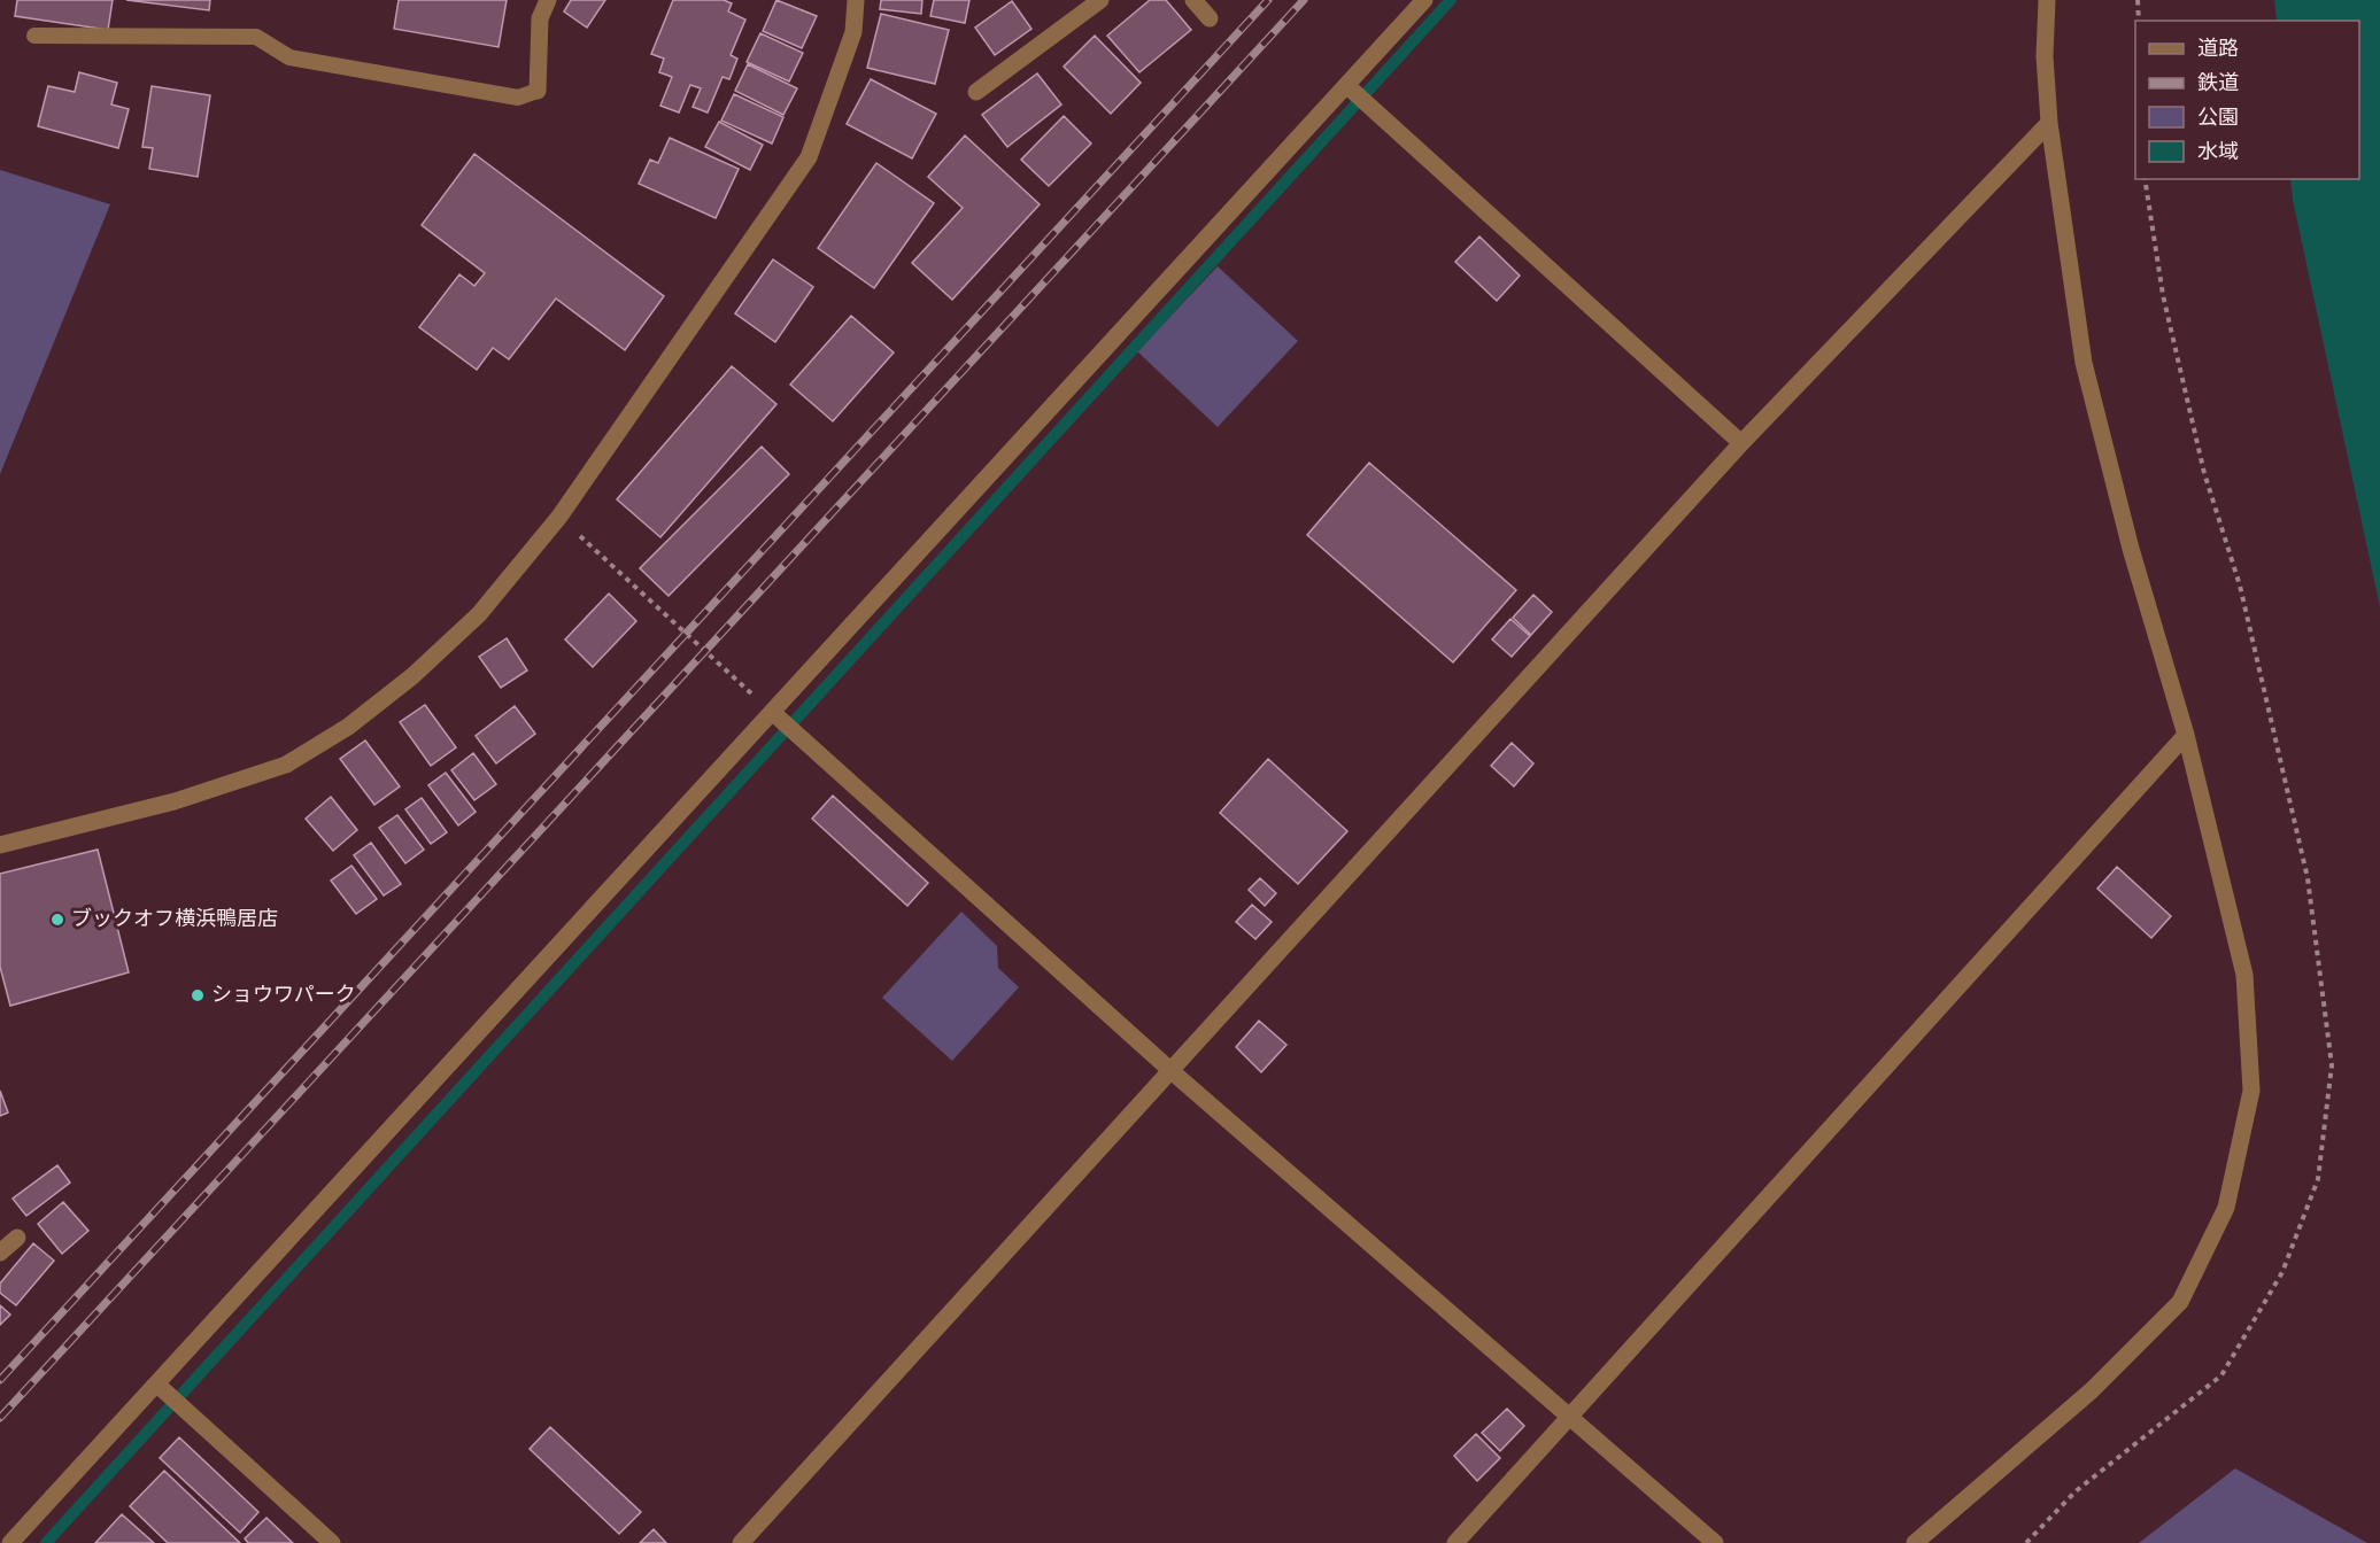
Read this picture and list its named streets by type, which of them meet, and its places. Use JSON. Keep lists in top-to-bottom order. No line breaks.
{"places":["ブックオフ横浜鴨居店","ショウワパーク"],"legend":["道路","鉄道","公園","水域"]}
